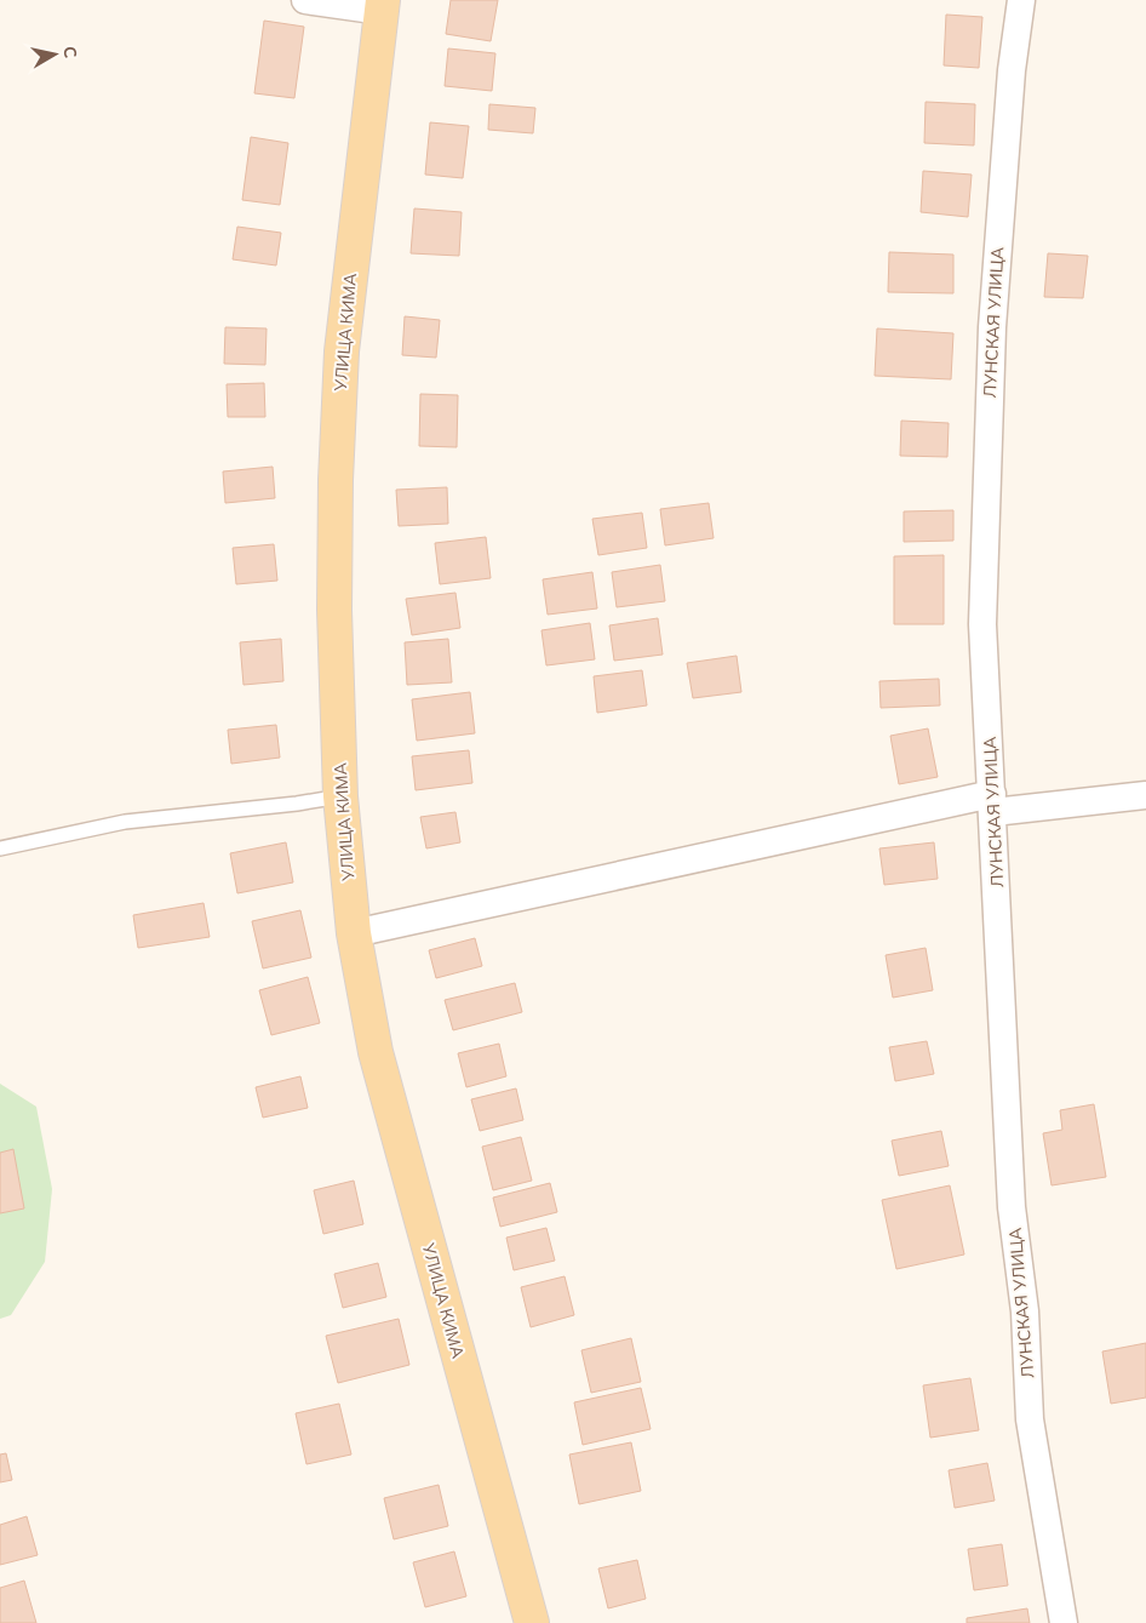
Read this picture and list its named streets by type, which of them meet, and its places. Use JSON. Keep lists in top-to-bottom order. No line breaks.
{"streets":{"main road":["УЛИЦА КИМА"],"street":["ЛУНСКАЯ УЛИЦА"]},"north":"right"}
